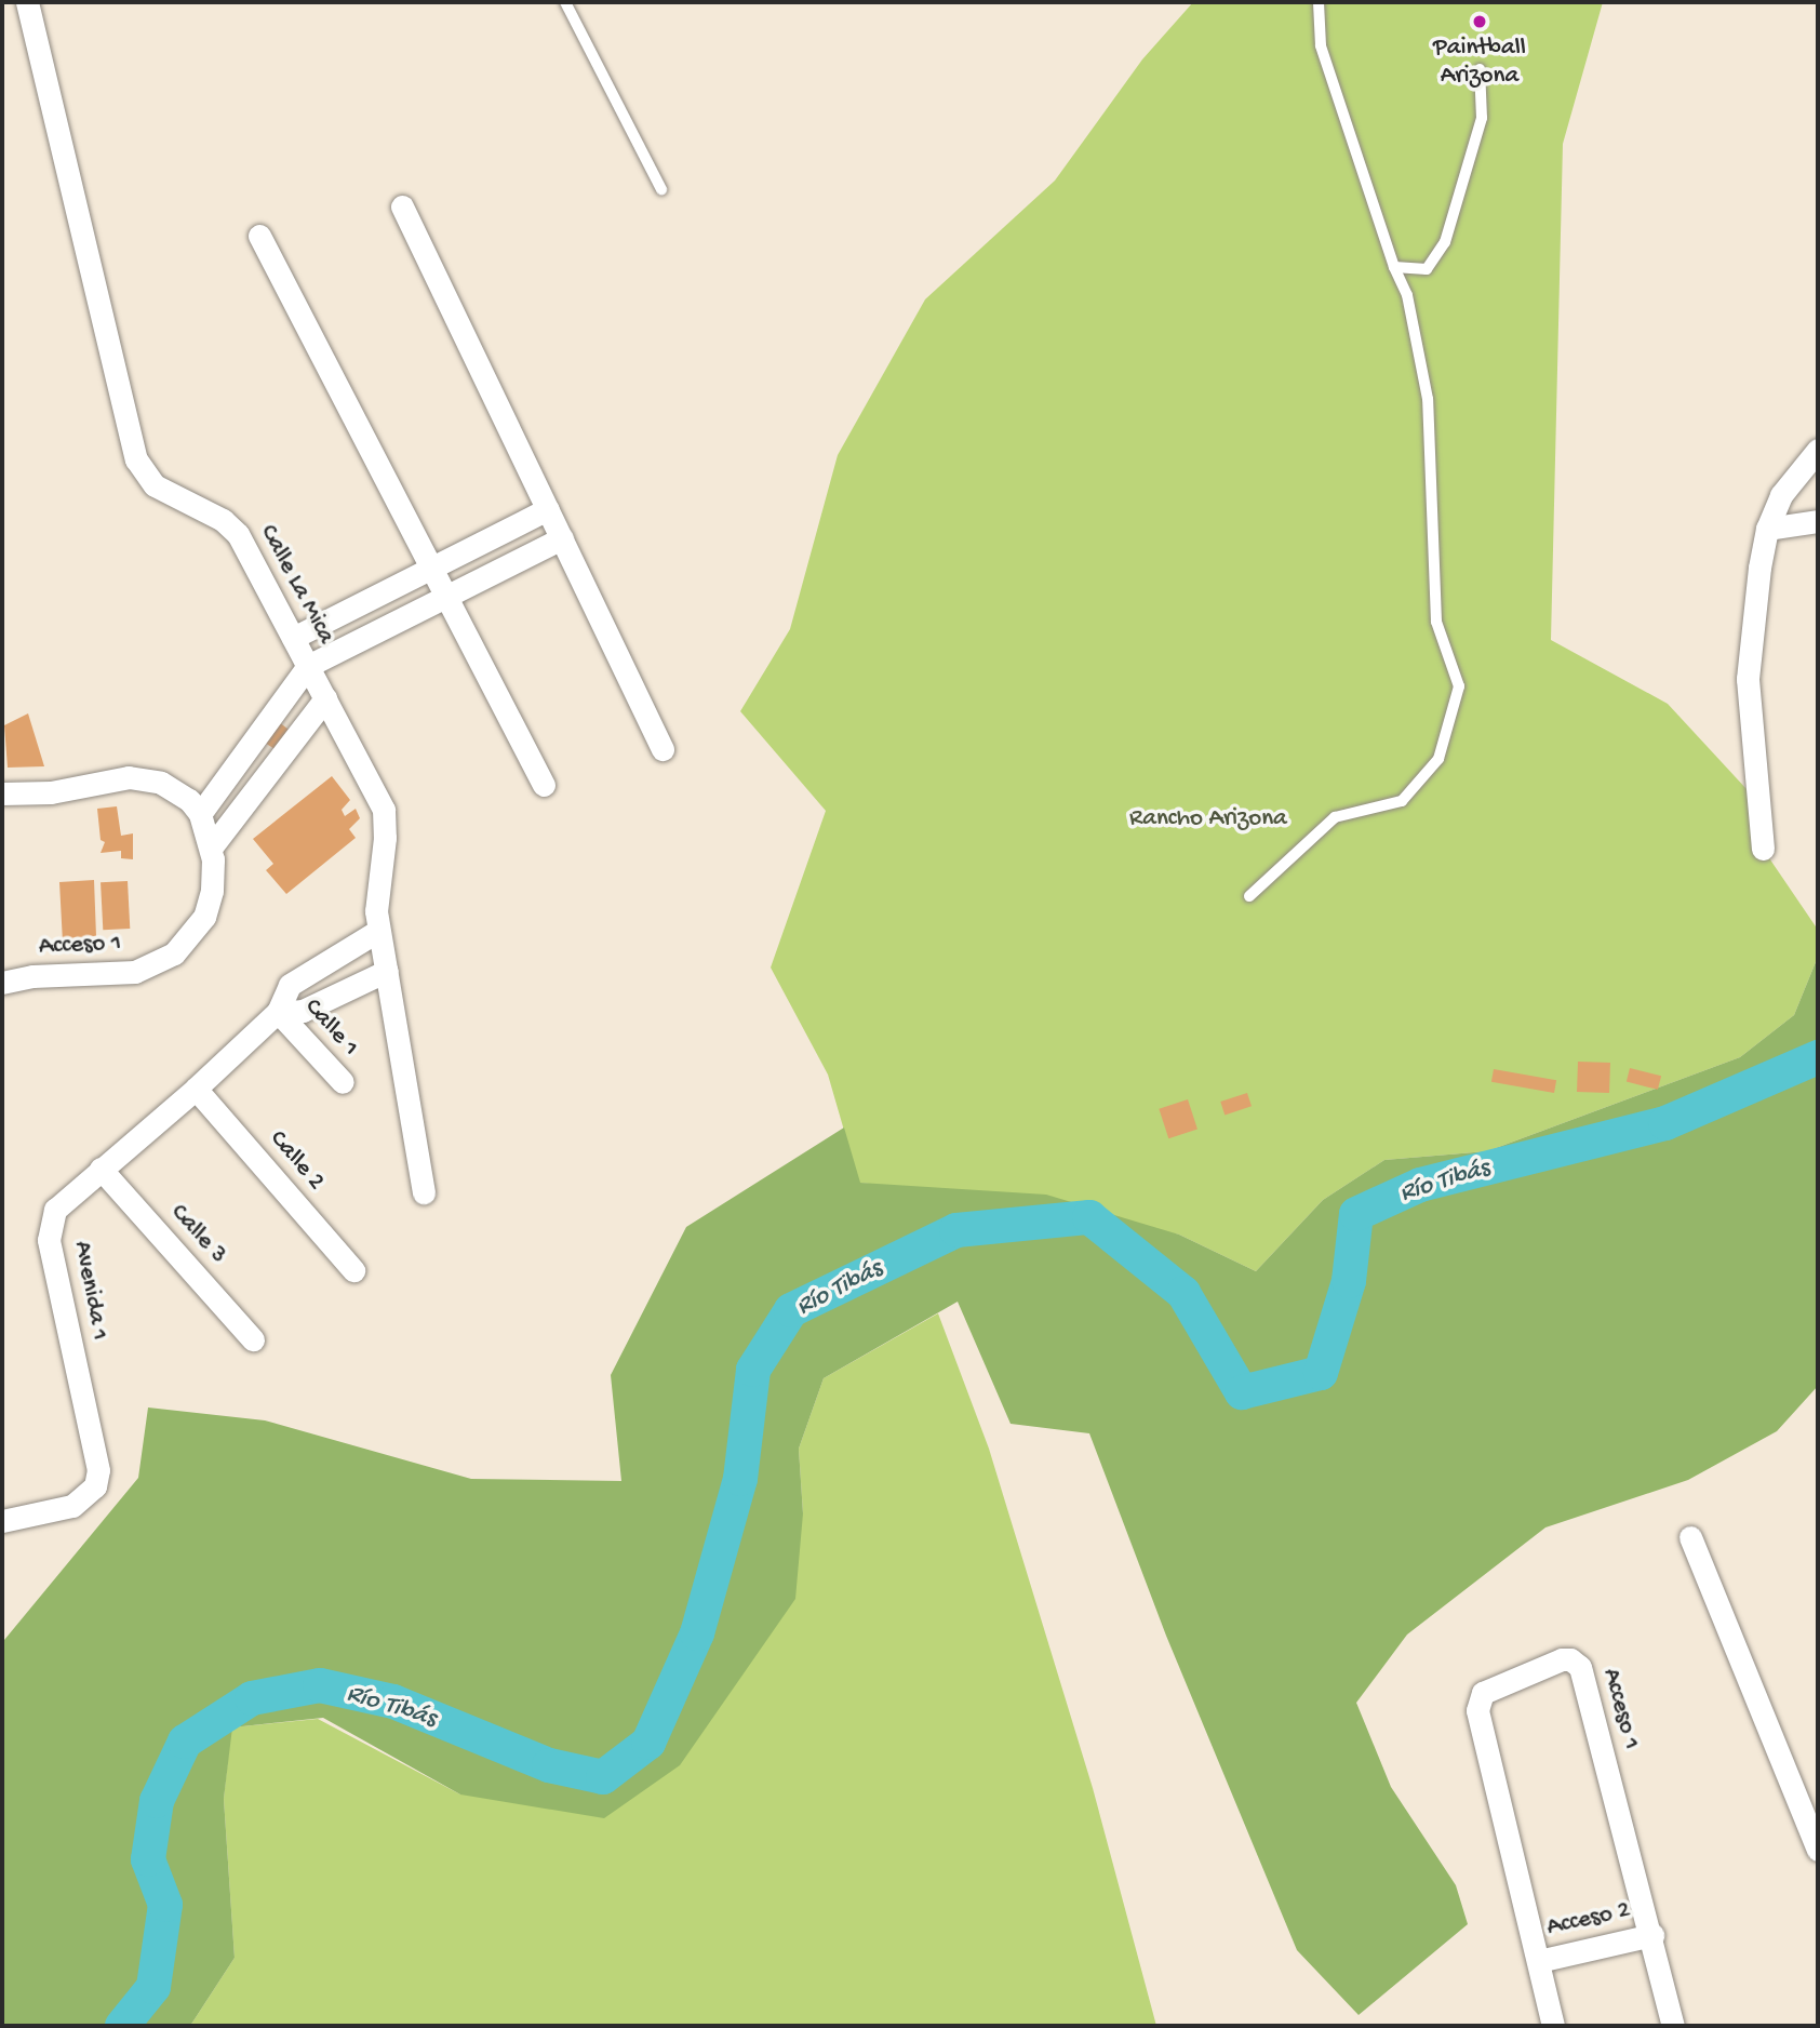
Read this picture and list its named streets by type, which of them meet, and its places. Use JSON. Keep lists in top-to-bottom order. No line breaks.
{"streets":{"street":["Calle La Mica","Acceso 1","Calle 1","Calle 2","Calle 3","Avenida 1","Acceso 2"]},"crossings":[["Calle La Mica","Avenida 1"],["Acceso 1","Acceso 2"],["Calle 1","Avenida 1"],["Calle 2","Avenida 1"],["Calle 3","Avenida 1"]],"water":["Río Tibás"],"parks":["Rancho Arizona"],"places":["Paintball Arizona"]}
